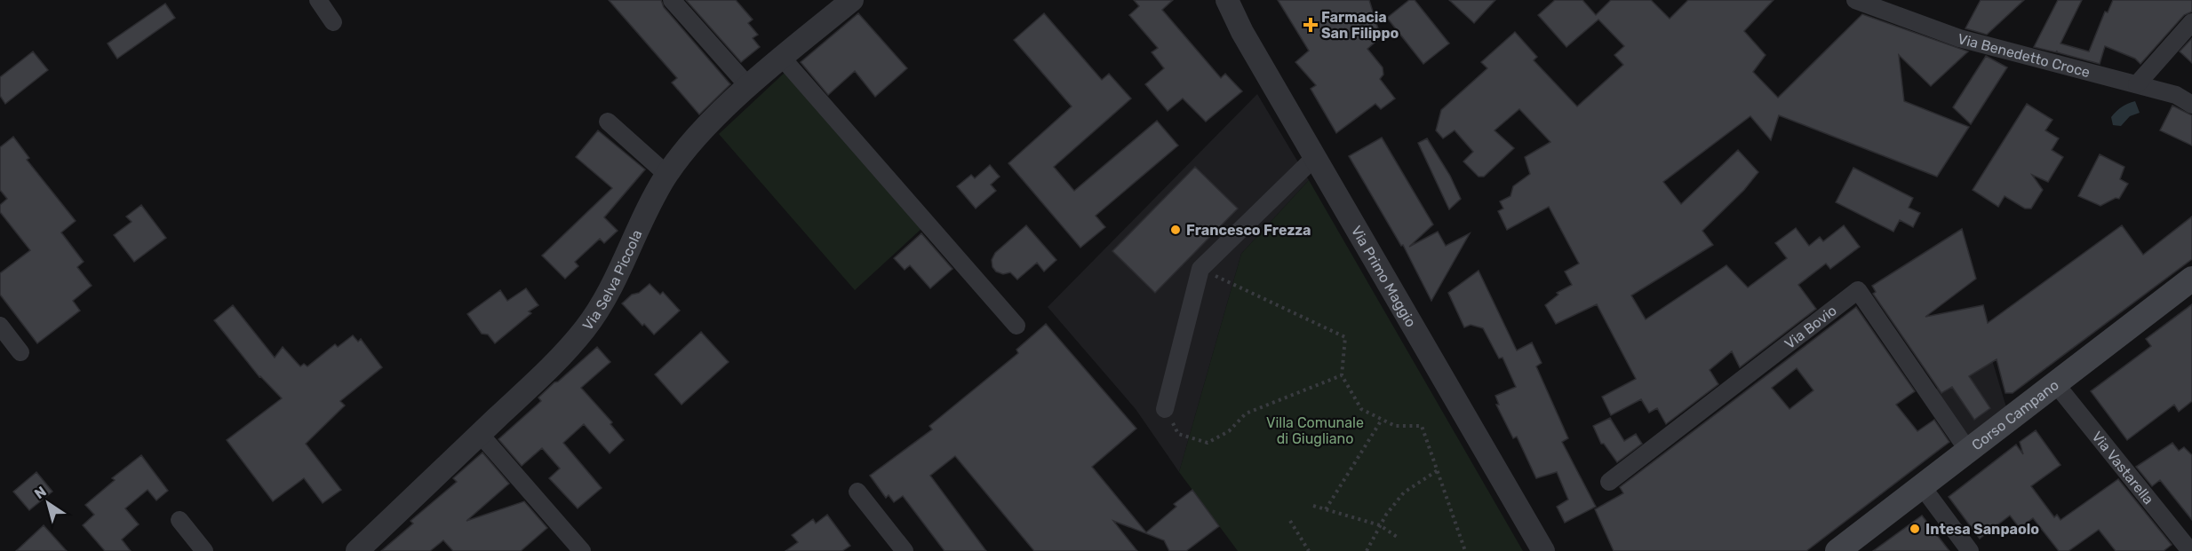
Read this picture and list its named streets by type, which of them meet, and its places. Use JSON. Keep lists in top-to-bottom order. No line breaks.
{"streets":{"main road":["Corso Campano"],"street":["Via Benedetto Croce","Via Primo Maggio","Via Selva Piccola","Via Bovio","Via Vastarella"]},"crossings":[["Via Bovio","Corso Campano"],["Corso Campano","Via Vastarella"]],"parks":["Villa Comunale di Giugliano"],"places":{"health":["Farmacia San Filippo"],"other":["Francesco Frezza","Intesa Sanpaolo"]},"north":"top left"}
